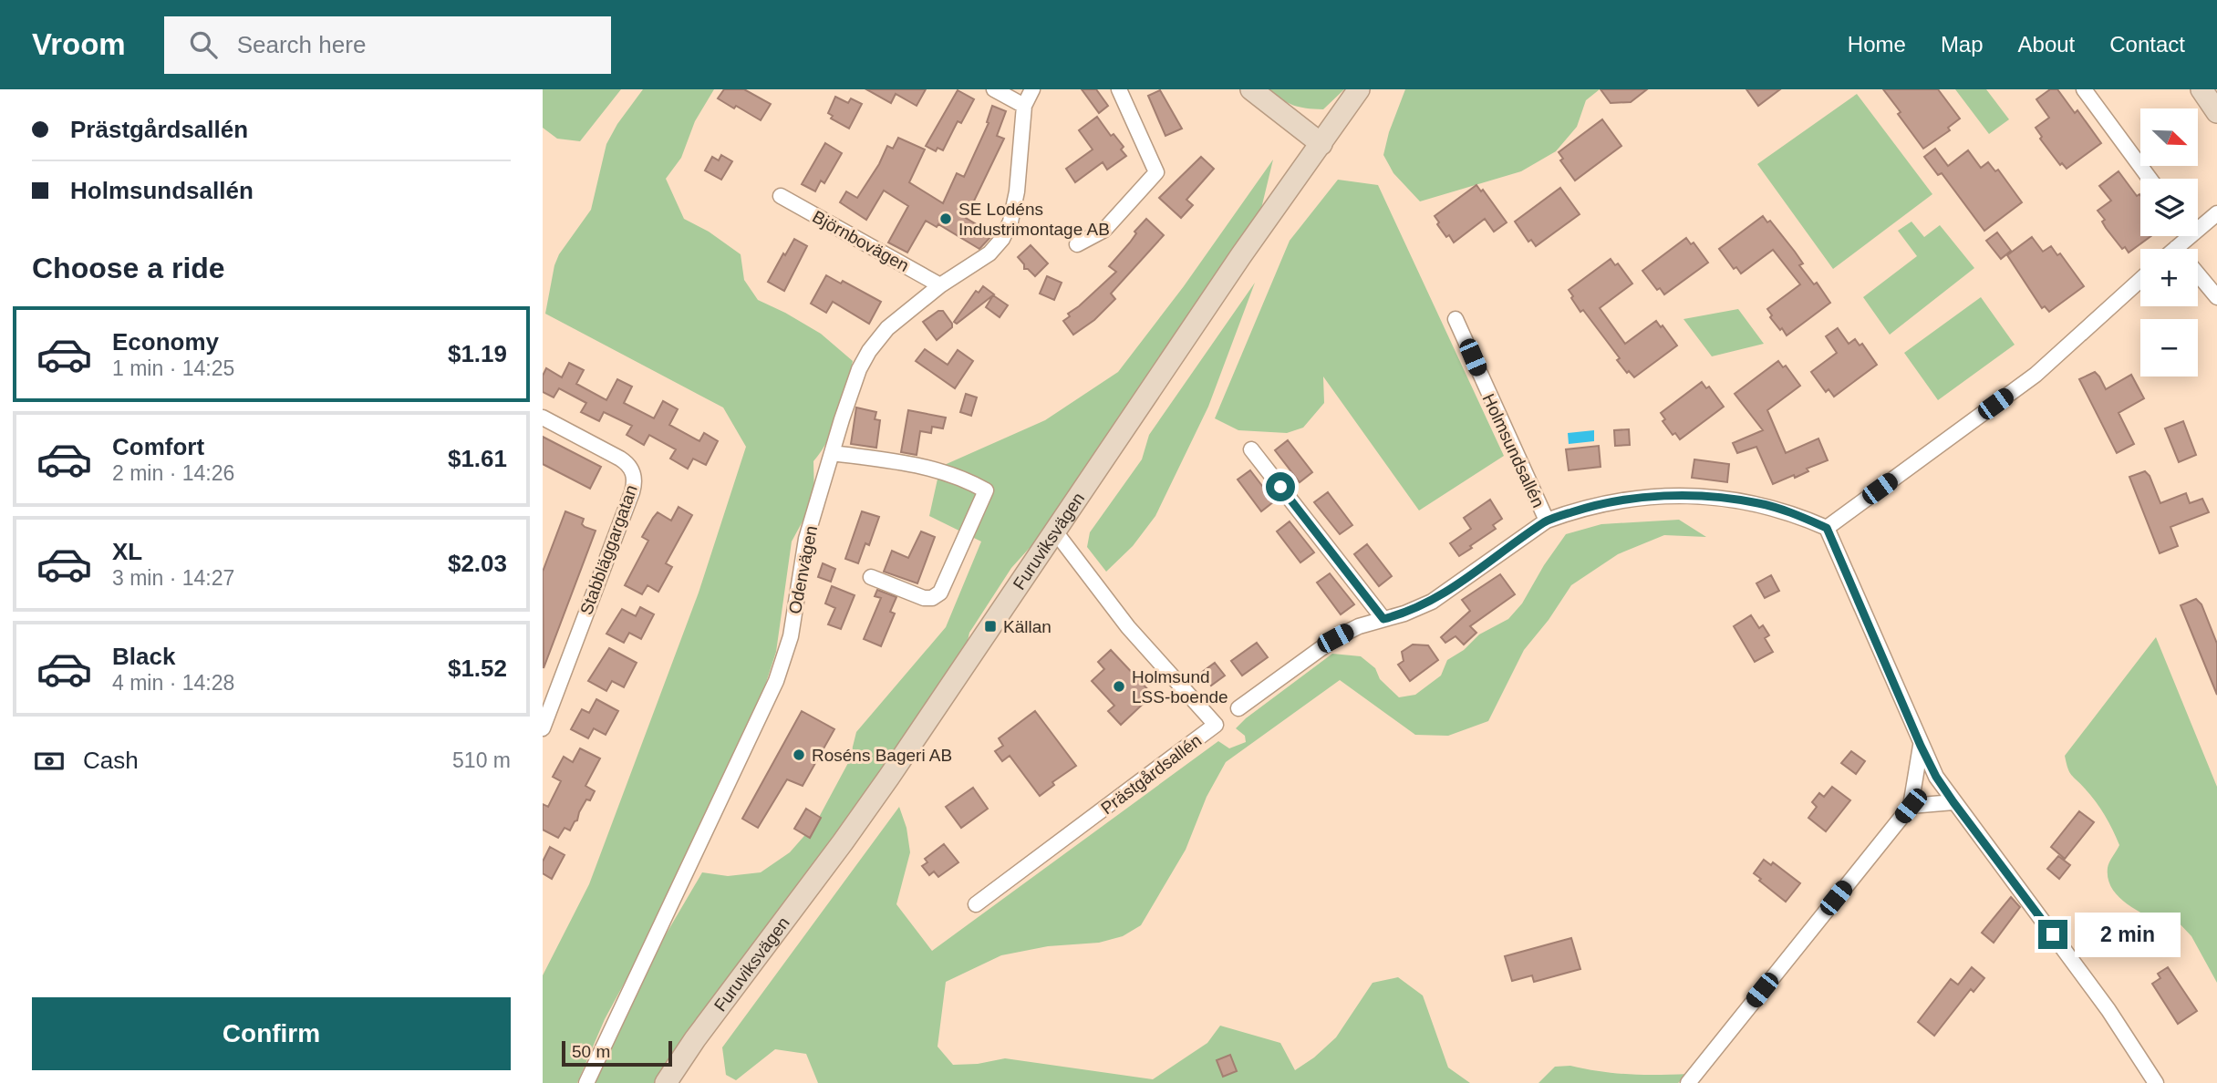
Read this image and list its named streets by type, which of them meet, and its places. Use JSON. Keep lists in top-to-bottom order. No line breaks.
{"streets":{"main road":["Furuviksvägen"],"street":["Björnbovägen","Holmsundsallén","Stabbläggargatan","Odenvägen","Prästgårdsallén"]},"crossings":[["Björnbovägen","Odenvägen"],["Furuviksvägen","Prästgårdsallén"]],"places":{"other":["SE Lodéns Industrimontage AB","Holmsund LSS-boende","Roséns Bageri AB"],"transit":["Källan"]},"scale_bar":"50 m","north":"bottom right","page":{"header":"Vroom","search":"Search here","nav":["Home","Map","About","Contact"],"banner":["Prästgårdsallén","Holmsundsallén"],"map_buttons":["+","−"],"heading":"Choose a ride","list":[{"name":"Economy","note":"1 min · 14:25","value":"$1.19"},{"name":"Comfort","note":"2 min · 14:26","value":"$1.61"},{"name":"XL","note":"3 min · 14:27","value":"$2.03"},{"name":"Black","note":"4 min · 14:28","value":"$1.52"}],"pay":["Cash","510 m"],"bubble":"2 min","buttons":"Confirm","scale":"50 m"}}
